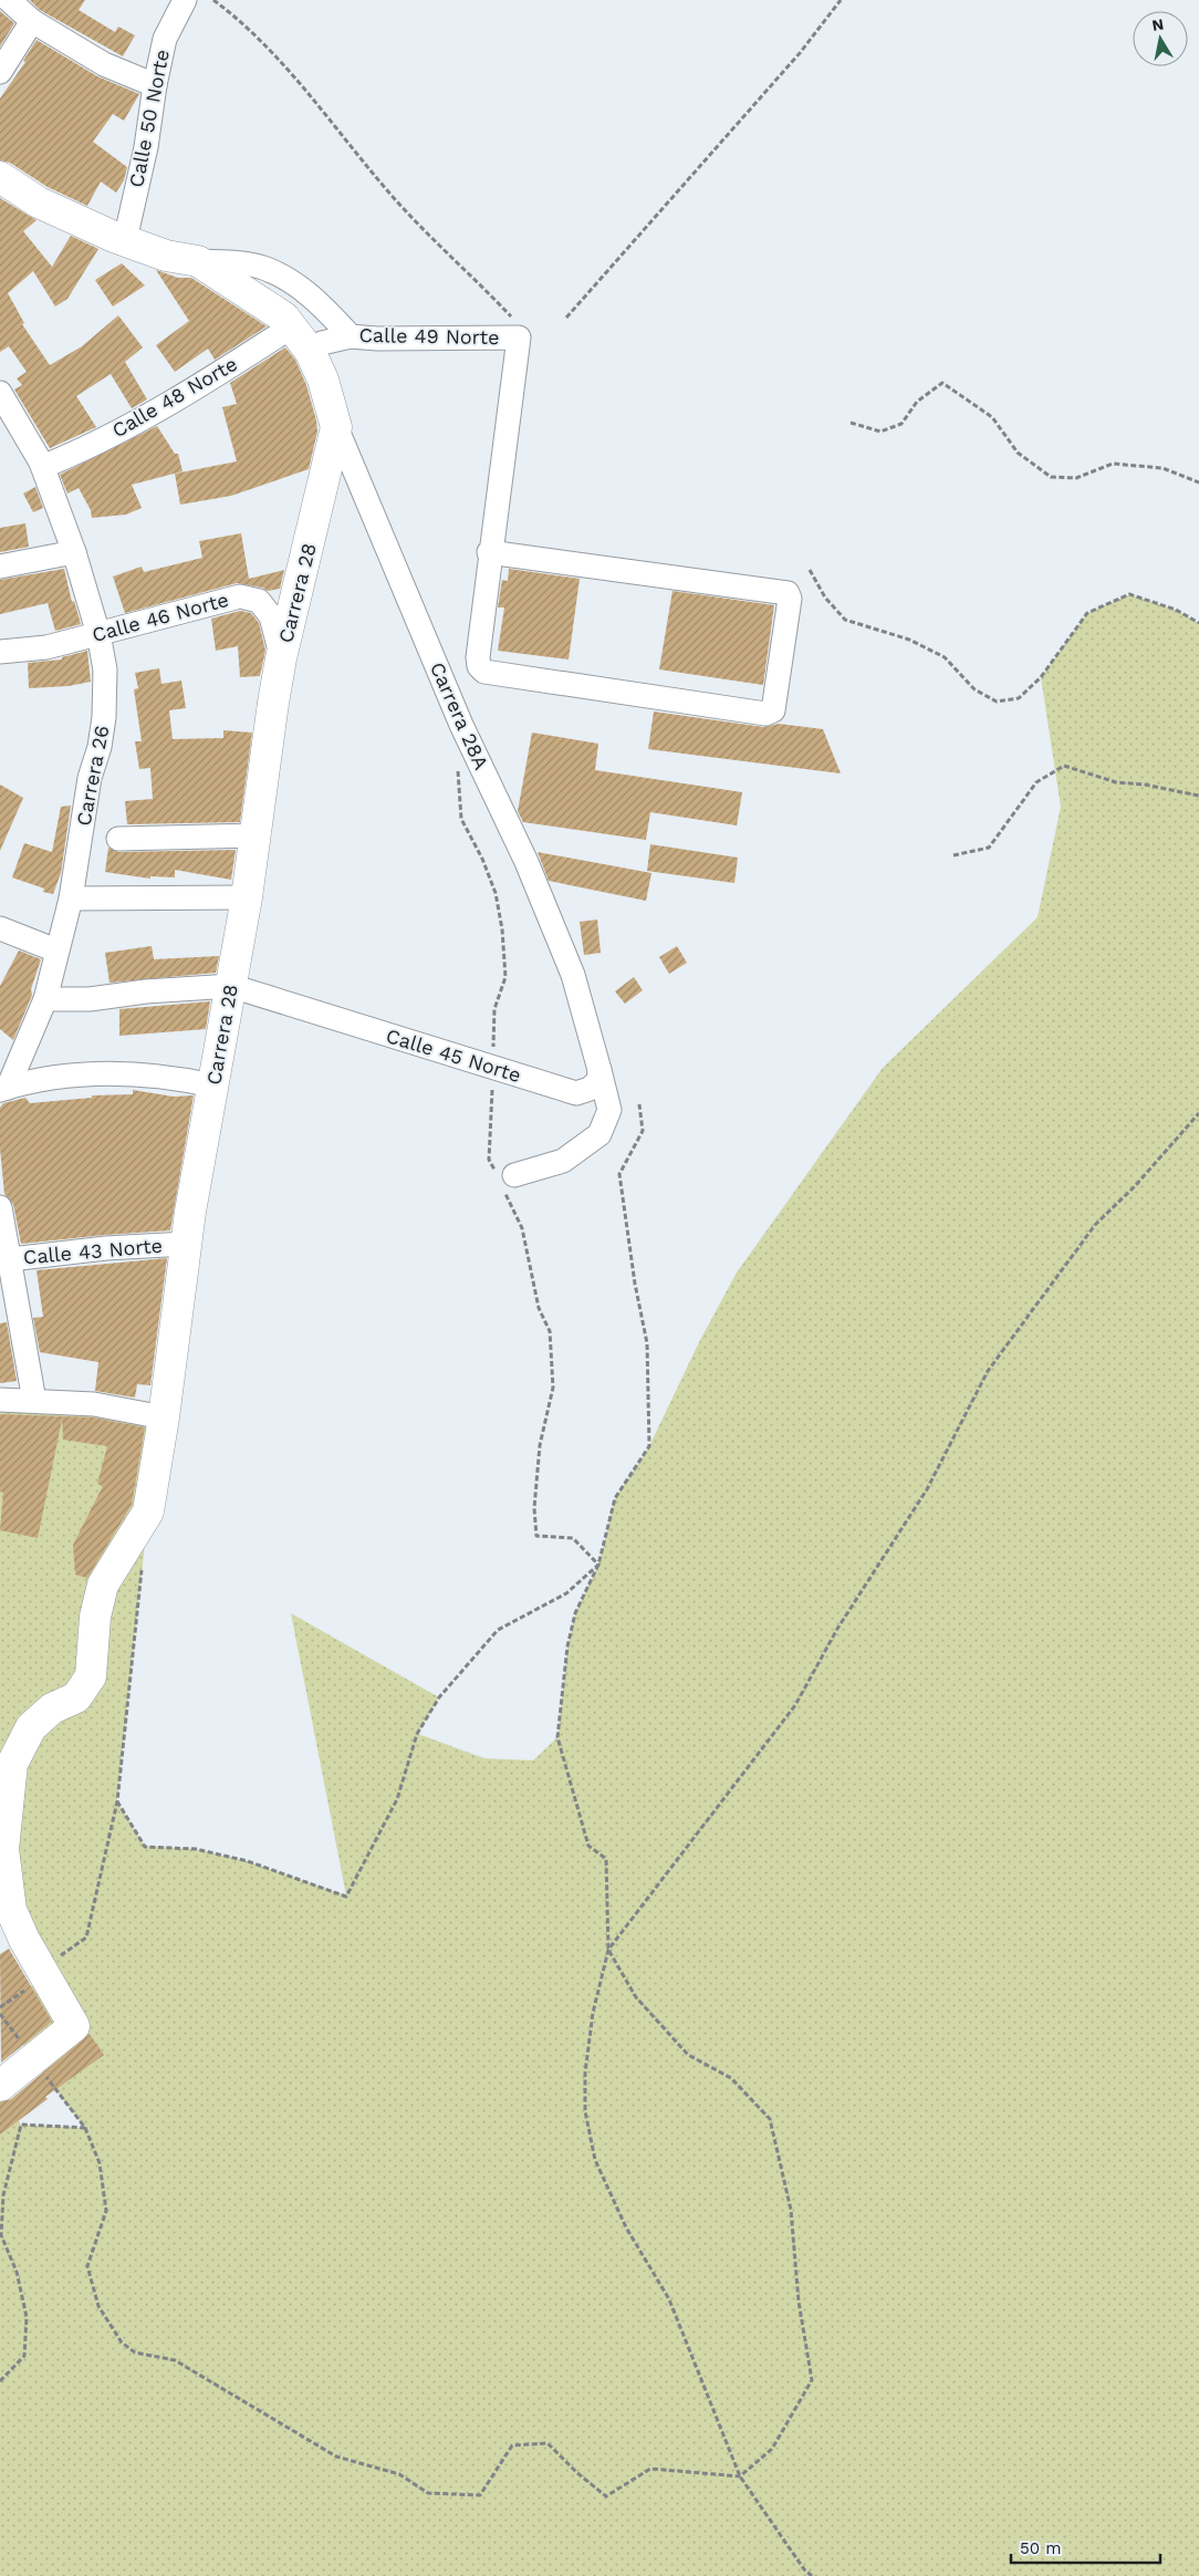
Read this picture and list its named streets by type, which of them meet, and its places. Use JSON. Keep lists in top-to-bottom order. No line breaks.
{"streets":{"street":["Calle 50 Norte","Calle 49 Norte","Calle 48 Norte","Carrera 28","Calle 46 Norte","Carrera 28A","Carrera 26","Calle 45 Norte","Calle 43 Norte"]},"crossings":[["Calle 50 Norte","Carrera 28"],["Calle 49 Norte","Carrera 28"],["Calle 48 Norte","Carrera 28"],["Calle 48 Norte","Carrera 26"],["Carrera 28","Calle 46 Norte"],["Carrera 28","Carrera 28A"],["Carrera 28","Calle 45 Norte"],["Carrera 28","Calle 43 Norte"],["Calle 46 Norte","Carrera 26"],["Carrera 28A","Calle 45 Norte"]],"scale_bar":"50 m","north":"top"}
